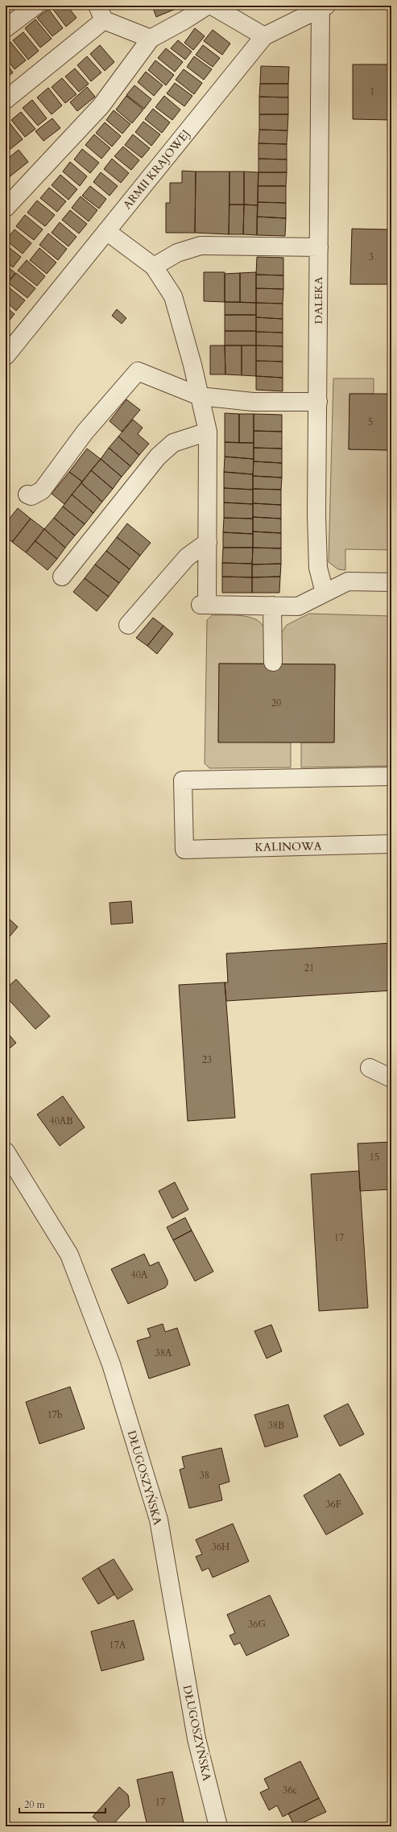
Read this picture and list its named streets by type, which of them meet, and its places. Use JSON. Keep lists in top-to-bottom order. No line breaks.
{"streets":{"street":["ARMII KRAJOWEJ","DALEKA","KALINOWA","DŁUGOSZYŃSKA"]},"crossings":[["ARMII KRAJOWEJ","DALEKA"]],"house_numbers":["1","3","5","20","21","23","40AB","15","17","40A","38A","17b","38B","38","36F","36H","36G","17A","36c","17"],"scale_bar":"20 m"}
